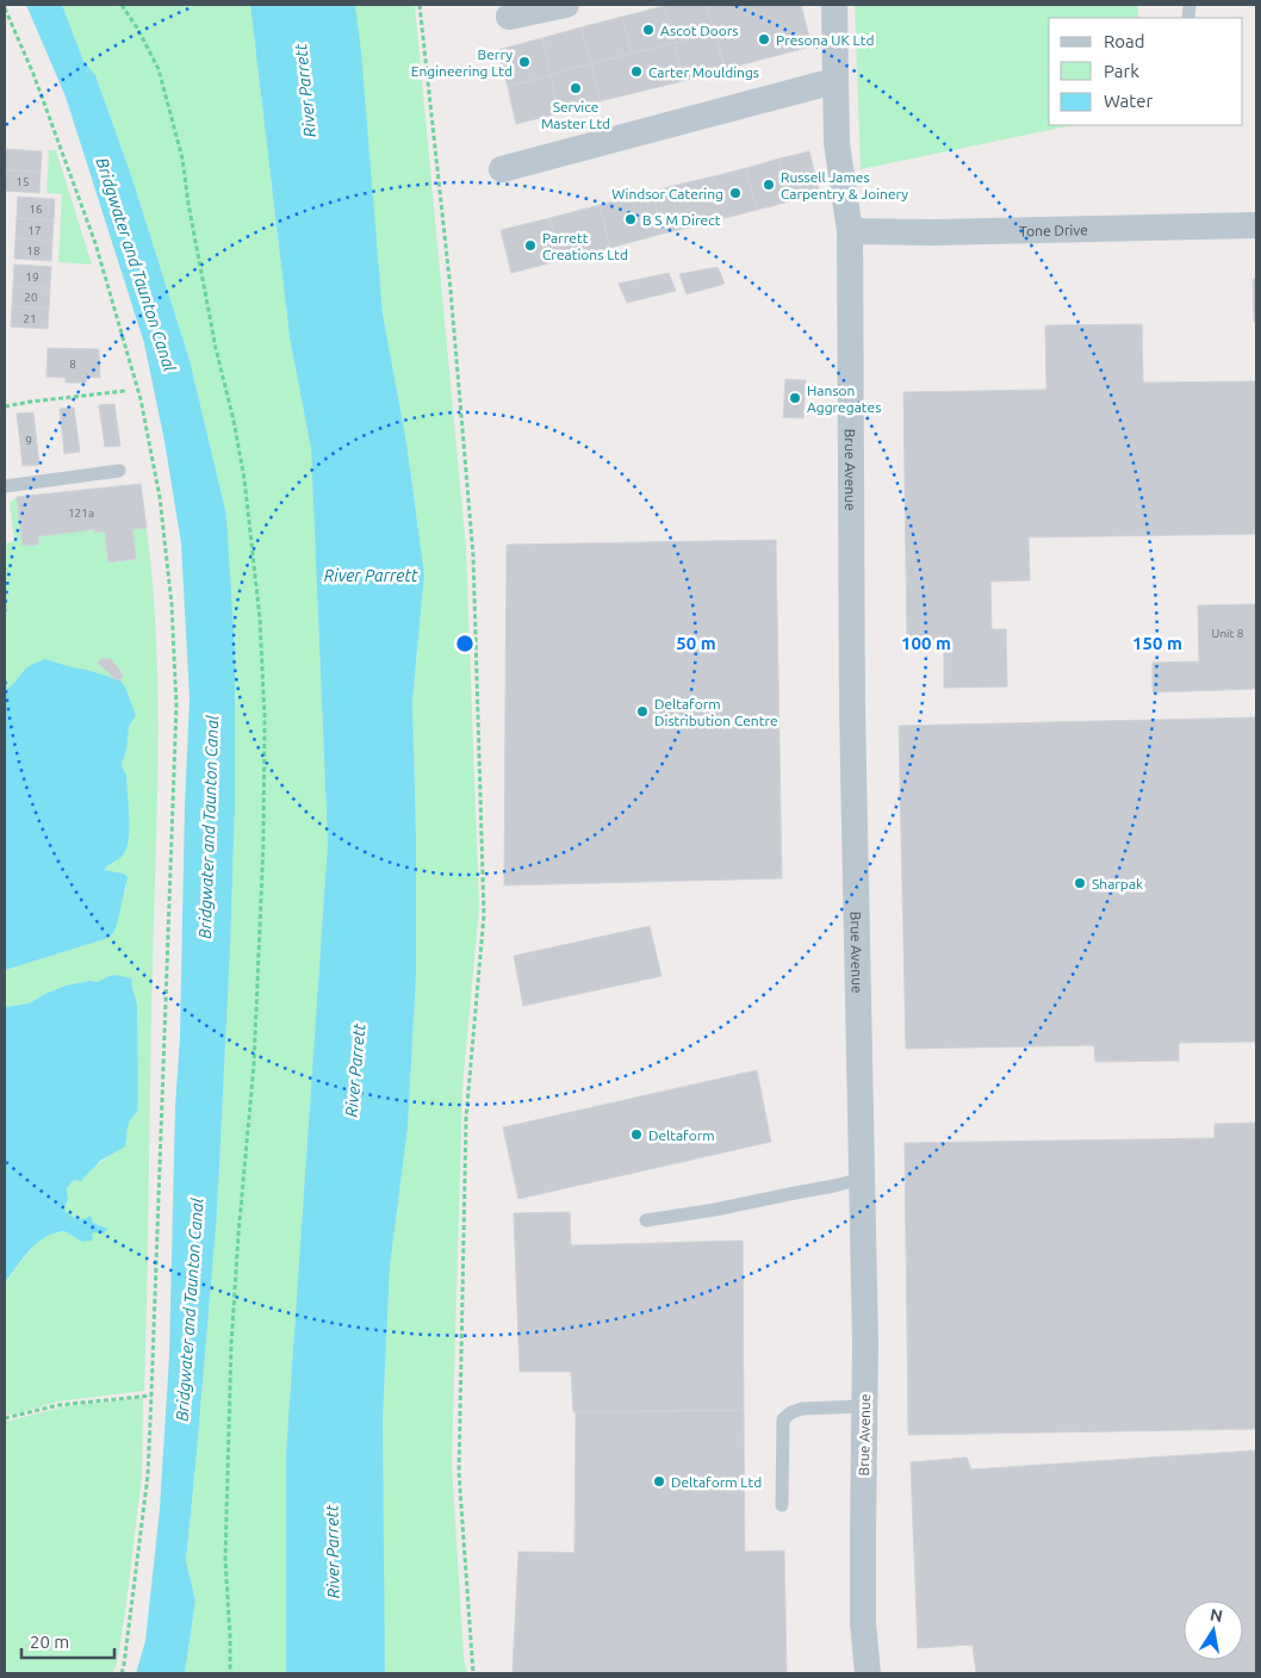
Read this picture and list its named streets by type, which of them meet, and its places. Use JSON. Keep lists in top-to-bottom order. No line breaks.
{"streets":{"street":["Tone Drive","Brue Avenue"]},"crossings":[["Tone Drive","Brue Avenue"]],"water":["River Parrett","Bridgwater and Taunton Canal"],"places":["Ascot Doors","Presona UK Ltd","Berry Engineering Ltd","Carter Mouldings","Service Master Ltd","Russell James Carpentry & Joinery","Windsor Catering","B S M Direct","Parrett Creations Ltd","Hanson Aggregates","Deltaform Distribution Centre","Sharpak","Deltaform","Deltaform Ltd"],"house_numbers":["15","16","17","18","19","20","21","8","9","121a","Unit 8"],"legend":["Road","Park","Water"],"scale_bar":"20 m","north":"top","rings":["50 m","100 m","150 m"]}
